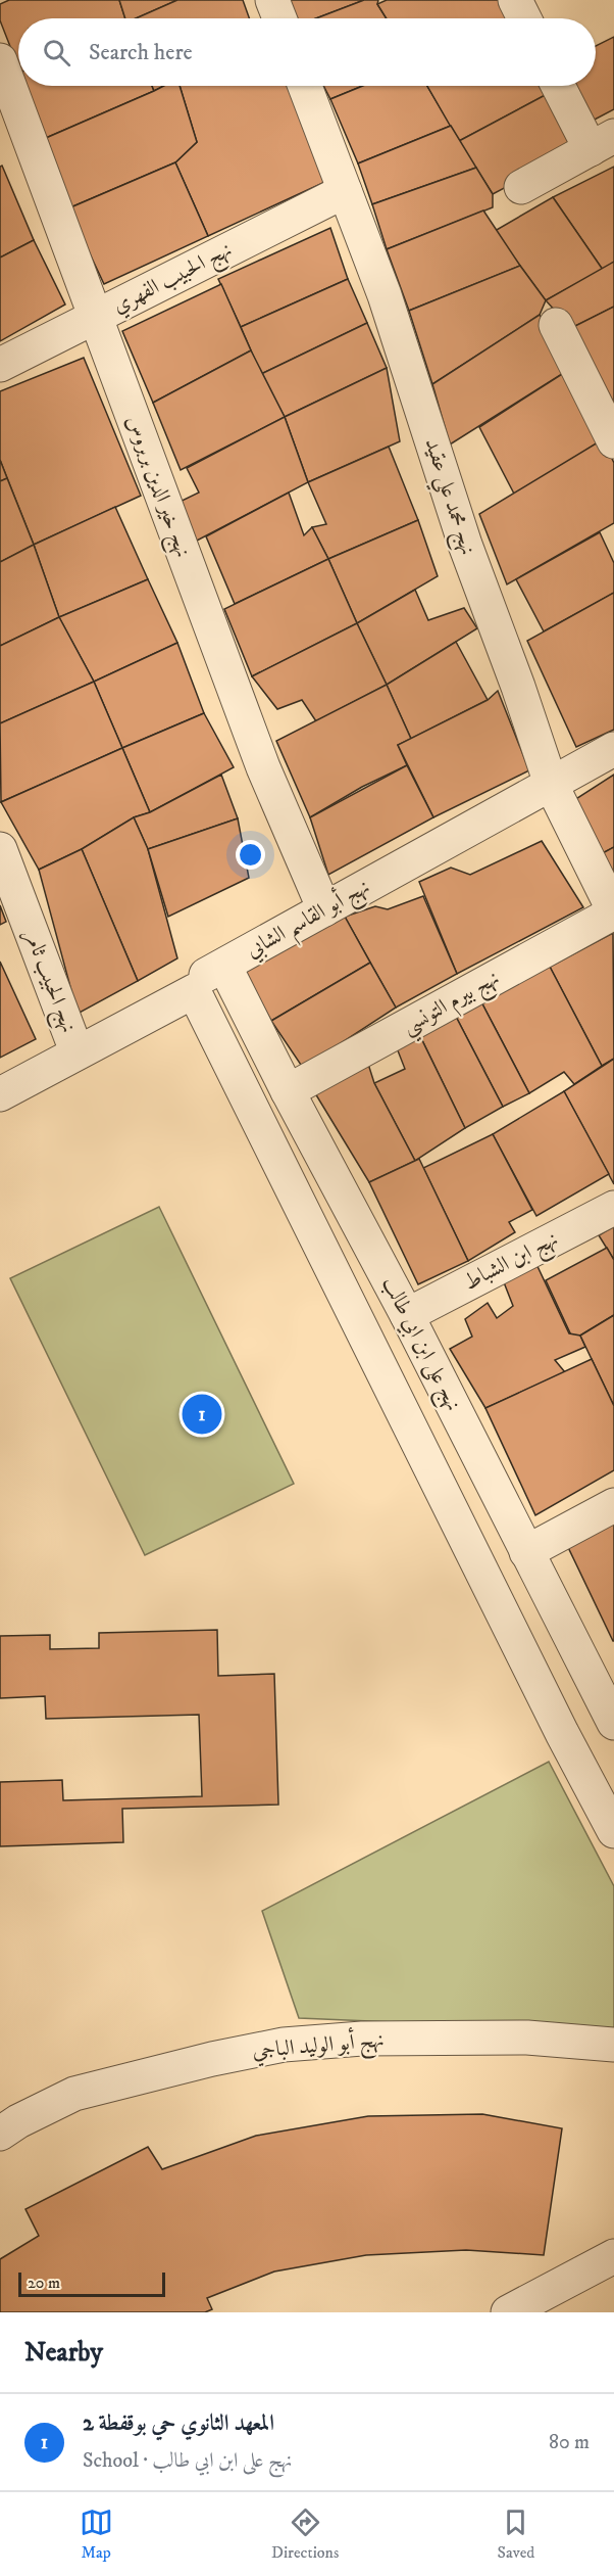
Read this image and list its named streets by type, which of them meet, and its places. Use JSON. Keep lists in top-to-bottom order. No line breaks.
{"streets":{"street":["نهج الحبيب الفهري","نهج خير الدين بربروس","نهج محمد علي عقيد","نهج أبو القاسم الشابي","نهج الحبيب ثامر","نهج بيرم التونسي","نهج ابن الشباط","نهج على ابن ابي طالب","نهج أبو الوليد الباجي"]},"crossings":[["نهج الحبيب الفهري","نهج خير الدين بربروس"],["نهج الحبيب الفهري","نهج محمد علي عقيد"],["نهج خير الدين بربروس","نهج أبو القاسم الشابي"],["نهج محمد علي عقيد","نهج أبو القاسم الشابي"],["نهج محمد علي عقيد","نهج بيرم التونسي"],["نهج أبو القاسم الشابي","نهج الحبيب ثامر"],["نهج أبو القاسم الشابي","نهج على ابن ابي طالب"],["نهج بيرم التونسي","نهج على ابن ابي طالب"],["نهج ابن الشباط","نهج على ابن ابي طالب"]],"scale_bar":"20 m","page":{"search":"Search here","pins":"1","scale":"20 m","heading":"Nearby","list":[{"mark":"1","name":"المعهد الثانوي حي بوقفطة 2","note":"School · نهج على ابن ابي طالب","value":"80 m"}],"nav":["Map","Directions","Saved"]}}
